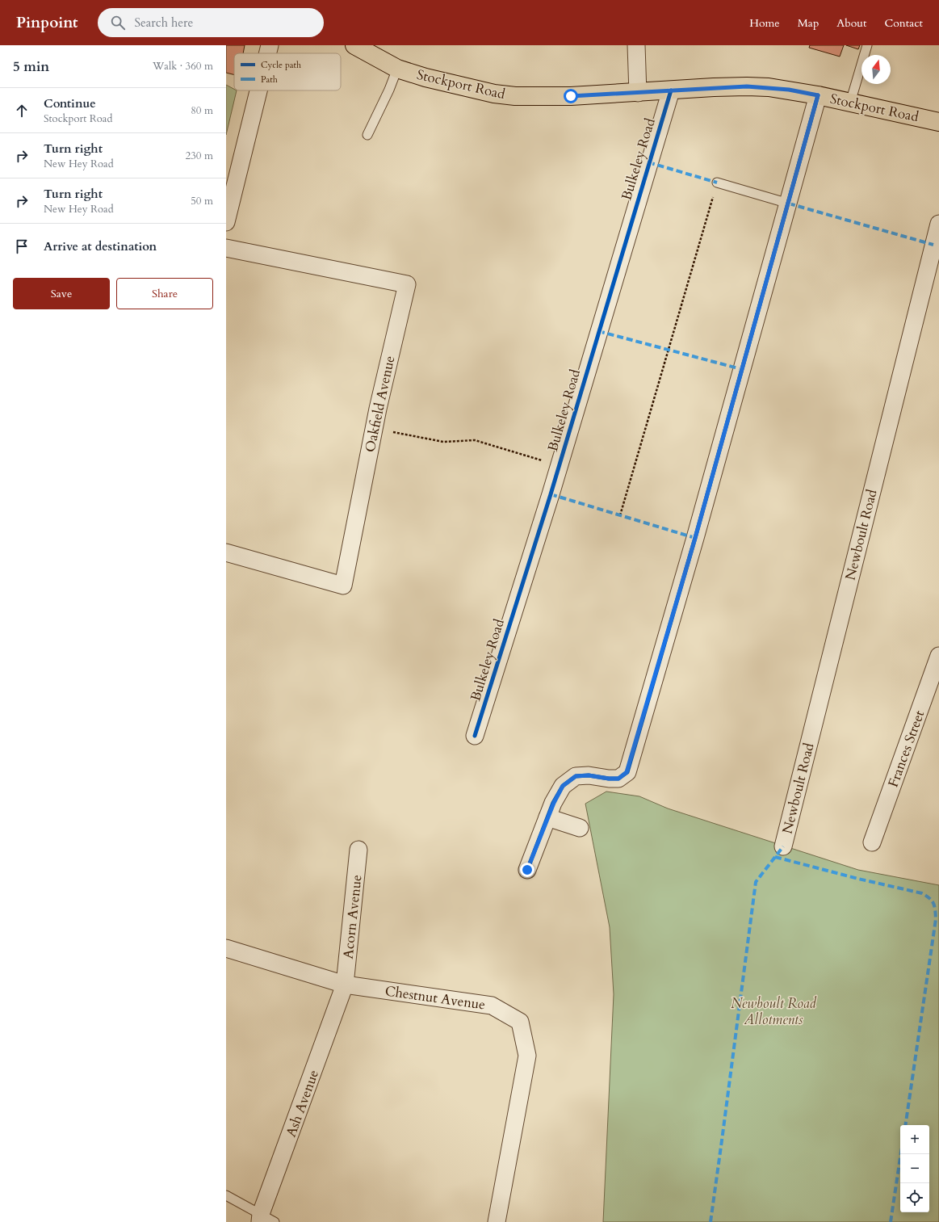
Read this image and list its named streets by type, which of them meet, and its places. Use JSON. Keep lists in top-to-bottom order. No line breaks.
{"streets":{"main road":["Stockport Road"],"street":["Bulkeley Road","Oakfield Avenue","Newboult Road","Frances Street","Acorn Avenue","Chestnut Avenue","Ash Avenue"]},"crossings":[["Stockport Road","Bulkeley Road"],["Acorn Avenue","Chestnut Avenue"],["Acorn Avenue","Ash Avenue"],["Chestnut Avenue","Ash Avenue"]],"parks":["Newboult Road Allotments"],"legend":["Cycle path","Path"],"north":"top","page":{"header":"Pinpoint","search":"Search here","nav":["Home","Map","About","Contact"],"heading":["5 min","Walk · 360 m"],"list":[["Continue","Stockport Road","80 m"],["Turn right","New Hey Road","230 m"],["Turn right","New Hey Road","50 m"],"Arrive at destination"],"buttons":["Save","Share"],"map_buttons":["+","−"]}}
